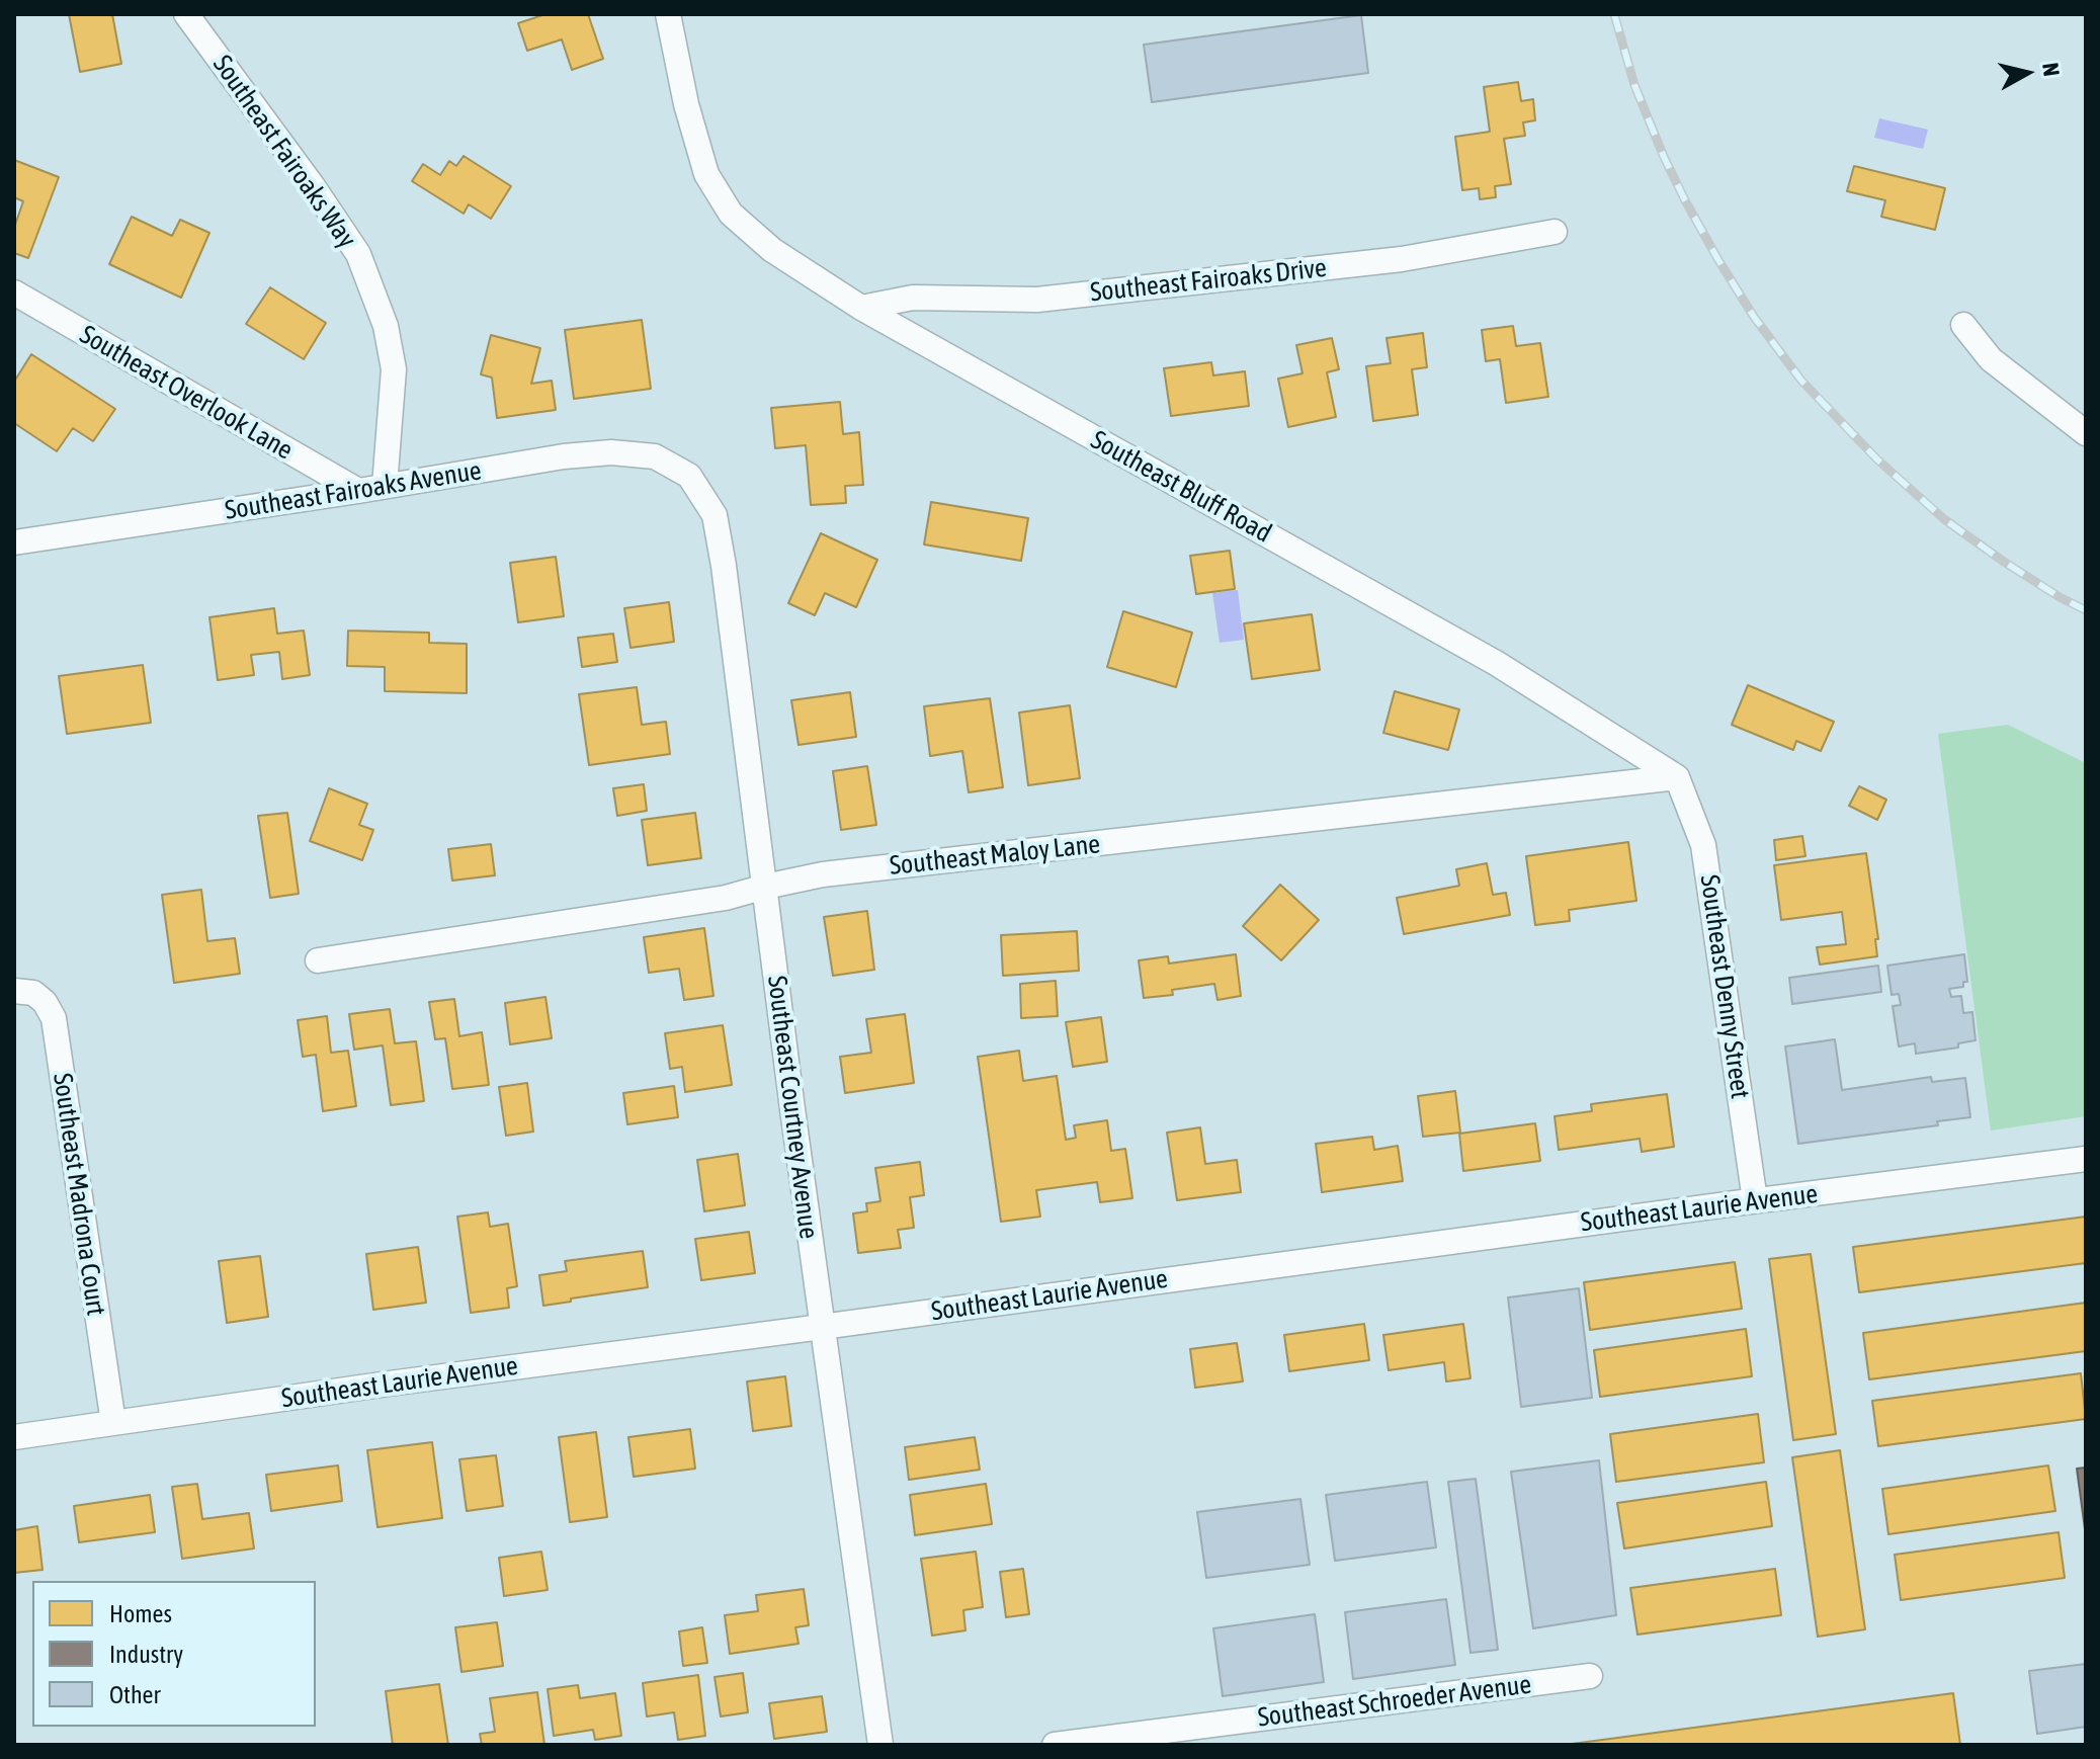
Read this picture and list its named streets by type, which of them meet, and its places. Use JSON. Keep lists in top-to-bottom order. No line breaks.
{"streets":{"street":["Southeast Fairoaks Way","Southeast Fairoaks Drive","Southeast Overlook Lane","Southeast Bluff Road","Southeast Fairoaks Avenue","Southeast Maloy Lane","Southeast Denny Street","Southeast Courtney Avenue","Southeast Madrona Court","Southeast Laurie Avenue","Southeast Schroeder Avenue"]},"crossings":[["Southeast Fairoaks Way","Southeast Fairoaks Avenue"],["Southeast Fairoaks Drive","Southeast Bluff Road"],["Southeast Overlook Lane","Southeast Fairoaks Avenue"],["Southeast Bluff Road","Southeast Maloy Lane"],["Southeast Bluff Road","Southeast Denny Street"],["Southeast Fairoaks Avenue","Southeast Courtney Avenue"],["Southeast Maloy Lane","Southeast Denny Street"],["Southeast Maloy Lane","Southeast Courtney Avenue"],["Southeast Denny Street","Southeast Laurie Avenue"],["Southeast Courtney Avenue","Southeast Laurie Avenue"],["Southeast Madrona Court","Southeast Laurie Avenue"]],"legend":["Homes","Industry","Other"],"north":"right"}
